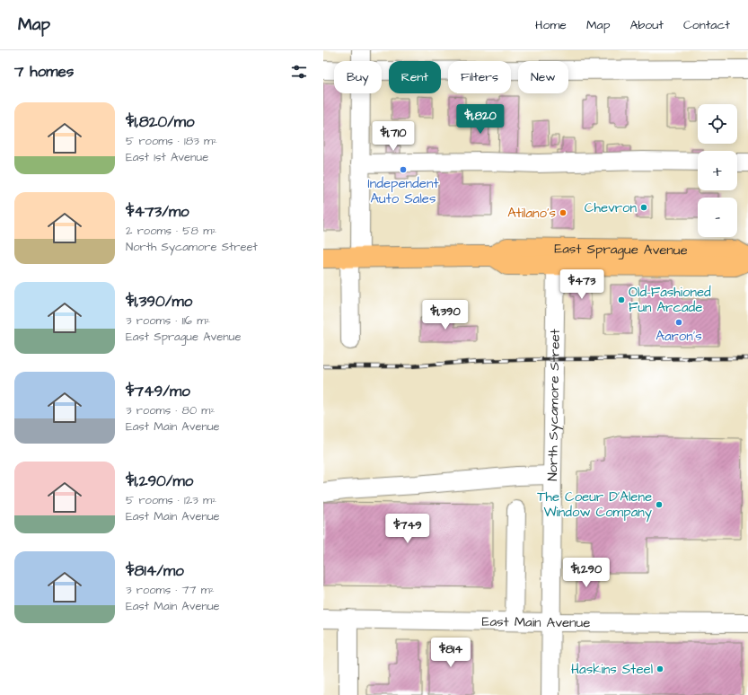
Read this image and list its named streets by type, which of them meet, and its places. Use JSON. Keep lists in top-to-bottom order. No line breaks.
{"streets":{"main road":["East Sprague Avenue"],"street":["North Sycamore Street","East Main Avenue"]},"crossings":[["East Sprague Avenue","North Sycamore Street"],["North Sycamore Street","East Main Avenue"]],"places":["Independent Auto Sales","Chevron","Atilano's","Old-Fashioned Fun Arcade","Aaron's","The Coeur D'Alene Window Company","Haskins Steel"],"page":{"header":"Map","nav":["Home","Map","About","Contact"],"heading":"7 homes","chip":["Buy","Rent","Filters","New"],"list":[{"name":"$1,820/mo","note":"5 rooms · 183 m² · East 1st Avenue"},{"name":"$473/mo","note":"2 rooms · 58 m² · North Sycamore Street"},{"name":"$1,390/mo","note":"3 rooms · 116 m² · East Sprague Avenue"},{"name":"$749/mo","note":"3 rooms · 80 m² · East Main Avenue"},{"name":"$1,290/mo","note":"5 rooms · 123 m² · East Main Avenue"},{"name":"$814/mo","note":"3 rooms · 77 m² · East Main Avenue"}],"map_buttons":["+","−"],"price":["$1,820","$1,710","$473","$1,390","$749","$1,290","$814"]}}
